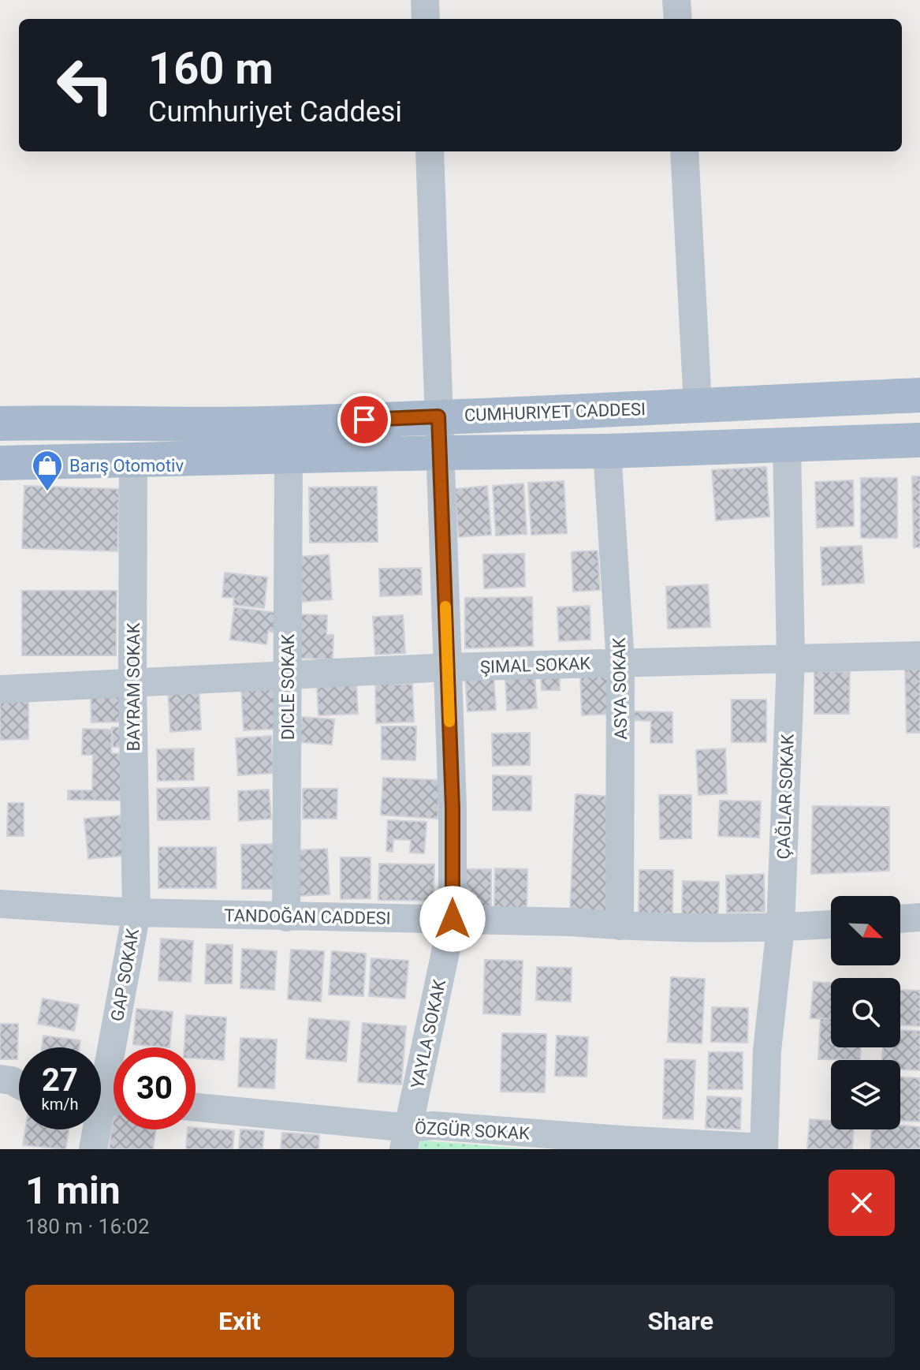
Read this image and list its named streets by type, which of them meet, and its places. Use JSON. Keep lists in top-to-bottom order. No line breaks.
{"streets":{"main road":["CUMHURIYET CADDESI"],"street":["ŞIMAL SOKAK","BAYRAM SOKAK","DICLE SOKAK","ASYA SOKAK","ÇAĞLAR SOKAK","TANDOĞAN CADDESI","GAP SOKAK","YAYLA SOKAK","ÖZGÜR SOKAK"]},"crossings":[["CUMHURIYET CADDESI","YAYLA SOKAK"],["ŞIMAL SOKAK","BAYRAM SOKAK"],["ŞIMAL SOKAK","DICLE SOKAK"],["ŞIMAL SOKAK","ASYA SOKAK"],["ŞIMAL SOKAK","ÇAĞLAR SOKAK"],["ŞIMAL SOKAK","YAYLA SOKAK"],["BAYRAM SOKAK","TANDOĞAN CADDESI"],["BAYRAM SOKAK","GAP SOKAK"],["DICLE SOKAK","TANDOĞAN CADDESI"],["ASYA SOKAK","TANDOĞAN CADDESI"],["ÇAĞLAR SOKAK","TANDOĞAN CADDESI"],["ÇAĞLAR SOKAK","ÖZGÜR SOKAK"],["TANDOĞAN CADDESI","GAP SOKAK"],["TANDOĞAN CADDESI","YAYLA SOKAK"],["YAYLA SOKAK","ÖZGÜR SOKAK"]],"places":{"shop":["Barış Otomotiv"]},"north":"bottom right","page":{"turn":["160 m","Cumhuriyet Caddesi"],"speed":"27 km/h","limit":"30","heading":["1 min","180 m · 16:02"],"buttons":["Exit","Share"]}}
